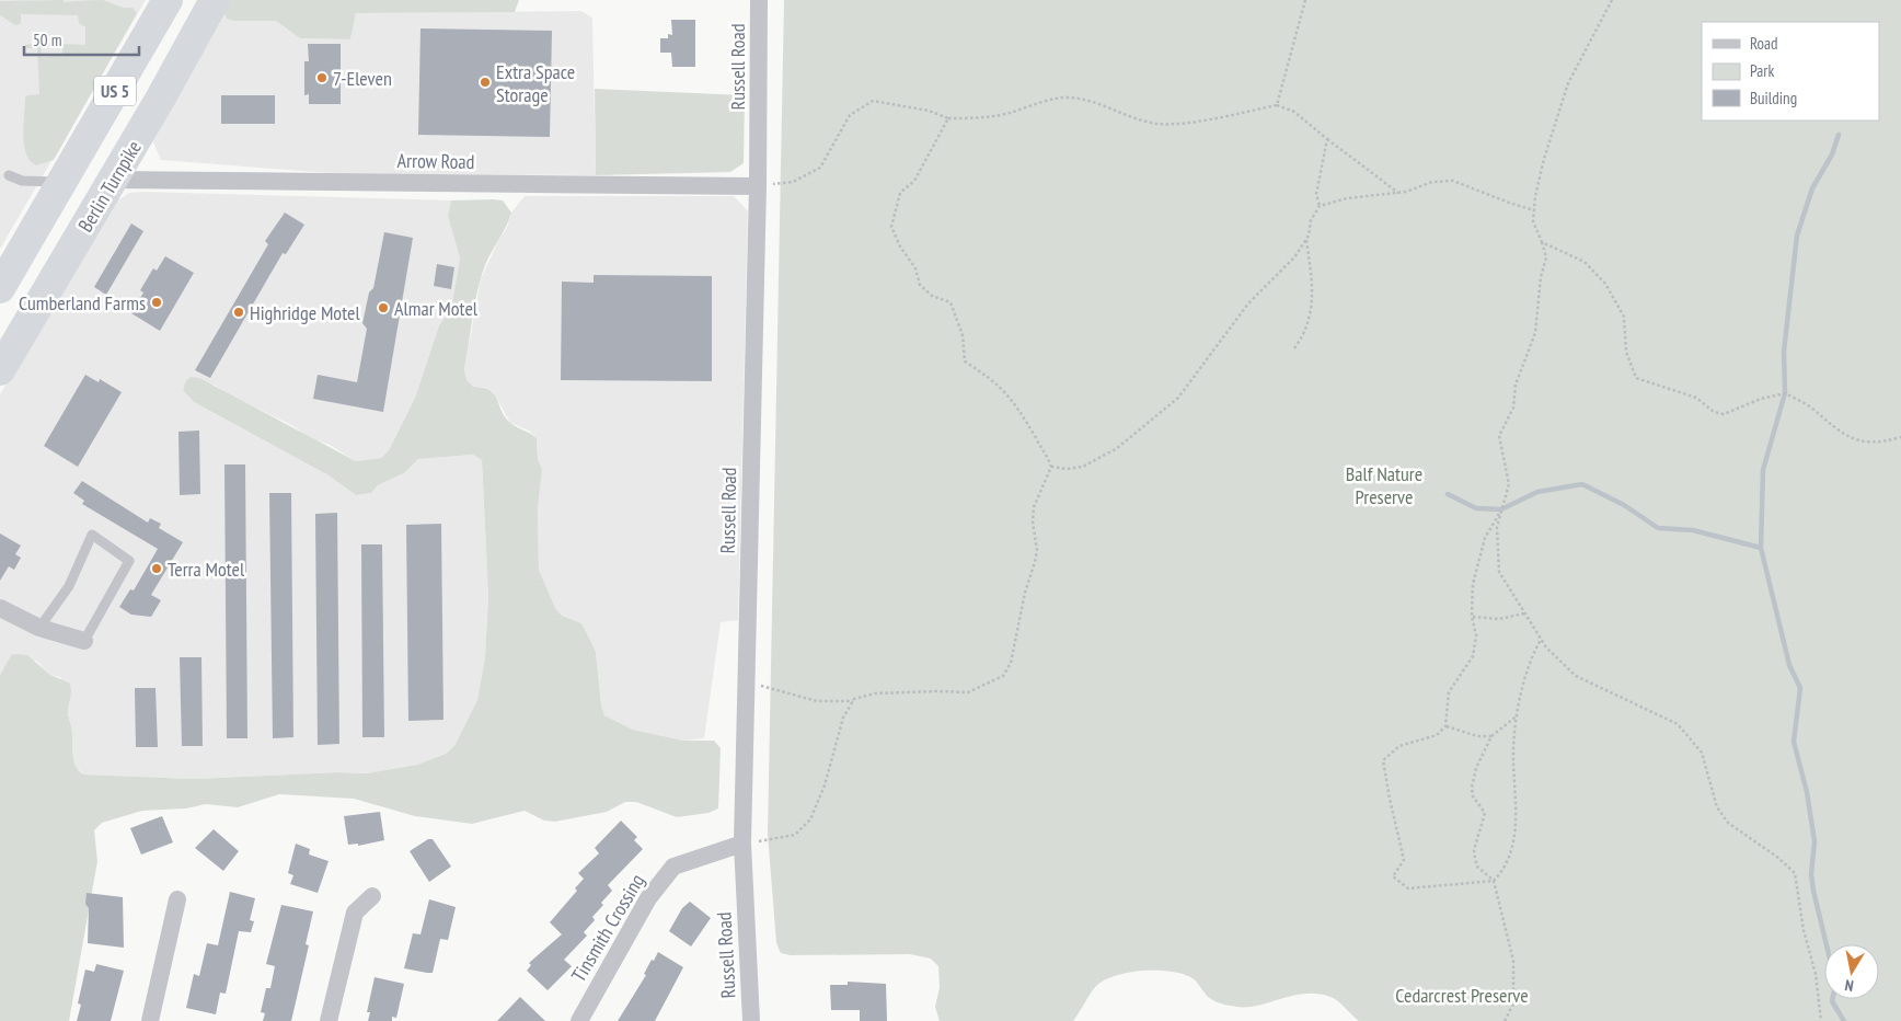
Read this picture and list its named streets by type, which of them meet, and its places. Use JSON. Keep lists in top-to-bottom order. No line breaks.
{"streets":{"highway":["US 5","Berlin Turnpike"],"street":["Russell Road","Arrow Road","Tinsmith Crossing"]},"crossings":[["Russell Road","Arrow Road"],["Russell Road","Tinsmith Crossing"],["Arrow Road","Berlin Turnpike"]],"parks":["Balf Nature Preserve","Cedarcrest Preserve"],"places":["7-Eleven","Extra Space Storage","Cumberland Farms","Almar Motel","Highridge Motel","Terra Motel"],"legend":["Road","Park","Building"],"scale_bar":"50 m","north":"bottom"}
